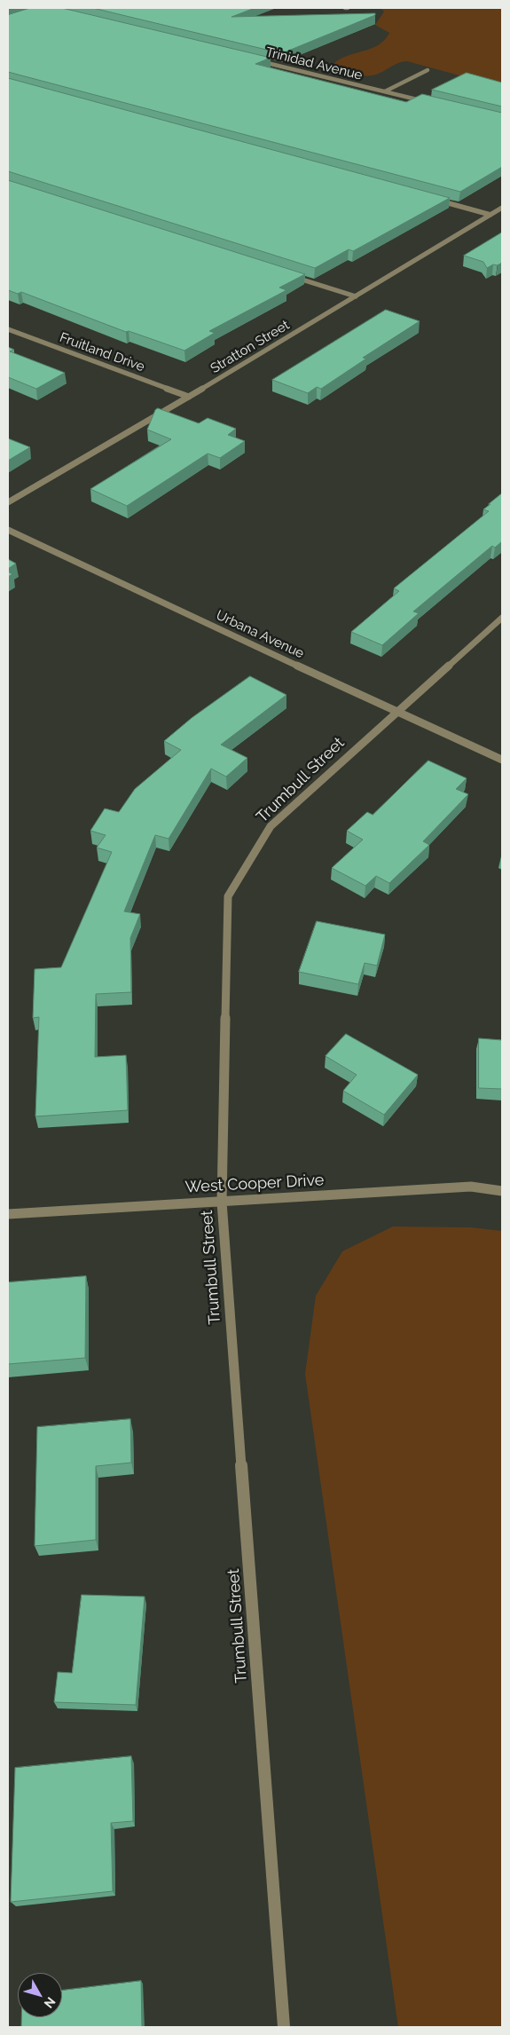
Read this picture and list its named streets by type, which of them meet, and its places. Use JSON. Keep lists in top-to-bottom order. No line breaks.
{"streets":{"street":["Trinidad Avenue","Stratton Street","Fruitland Drive","Urbana Avenue","Trumbull Street","West Cooper Drive"]},"crossings":[["Stratton Street","Fruitland Drive"],["Urbana Avenue","Trumbull Street"],["Trumbull Street","West Cooper Drive"]],"north":"bottom right"}
